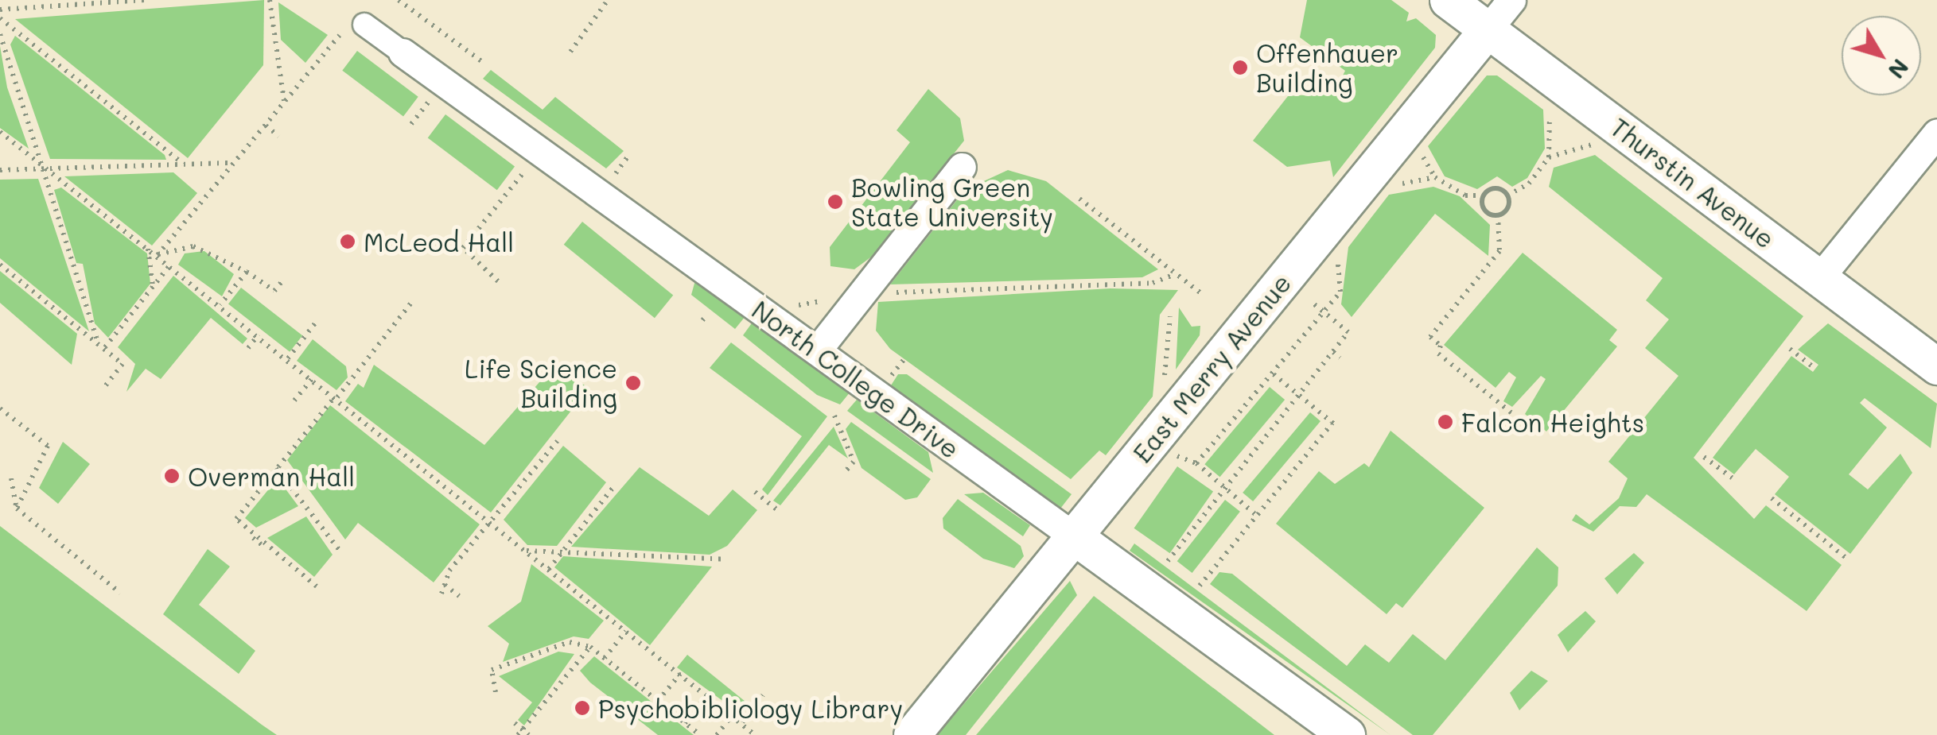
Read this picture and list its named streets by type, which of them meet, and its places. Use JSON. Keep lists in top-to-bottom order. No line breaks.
{"streets":{"street":["Thurstin Avenue","East Merry Avenue","North College Drive"]},"crossings":[["Thurstin Avenue","East Merry Avenue"],["East Merry Avenue","North College Drive"]],"places":["Offenhauer Building","Bowling Green State University","McLeod Hall","Life Science Building","Falcon Heights","Overman Hall","Psychobibliology Library"],"north":"bottom right"}
